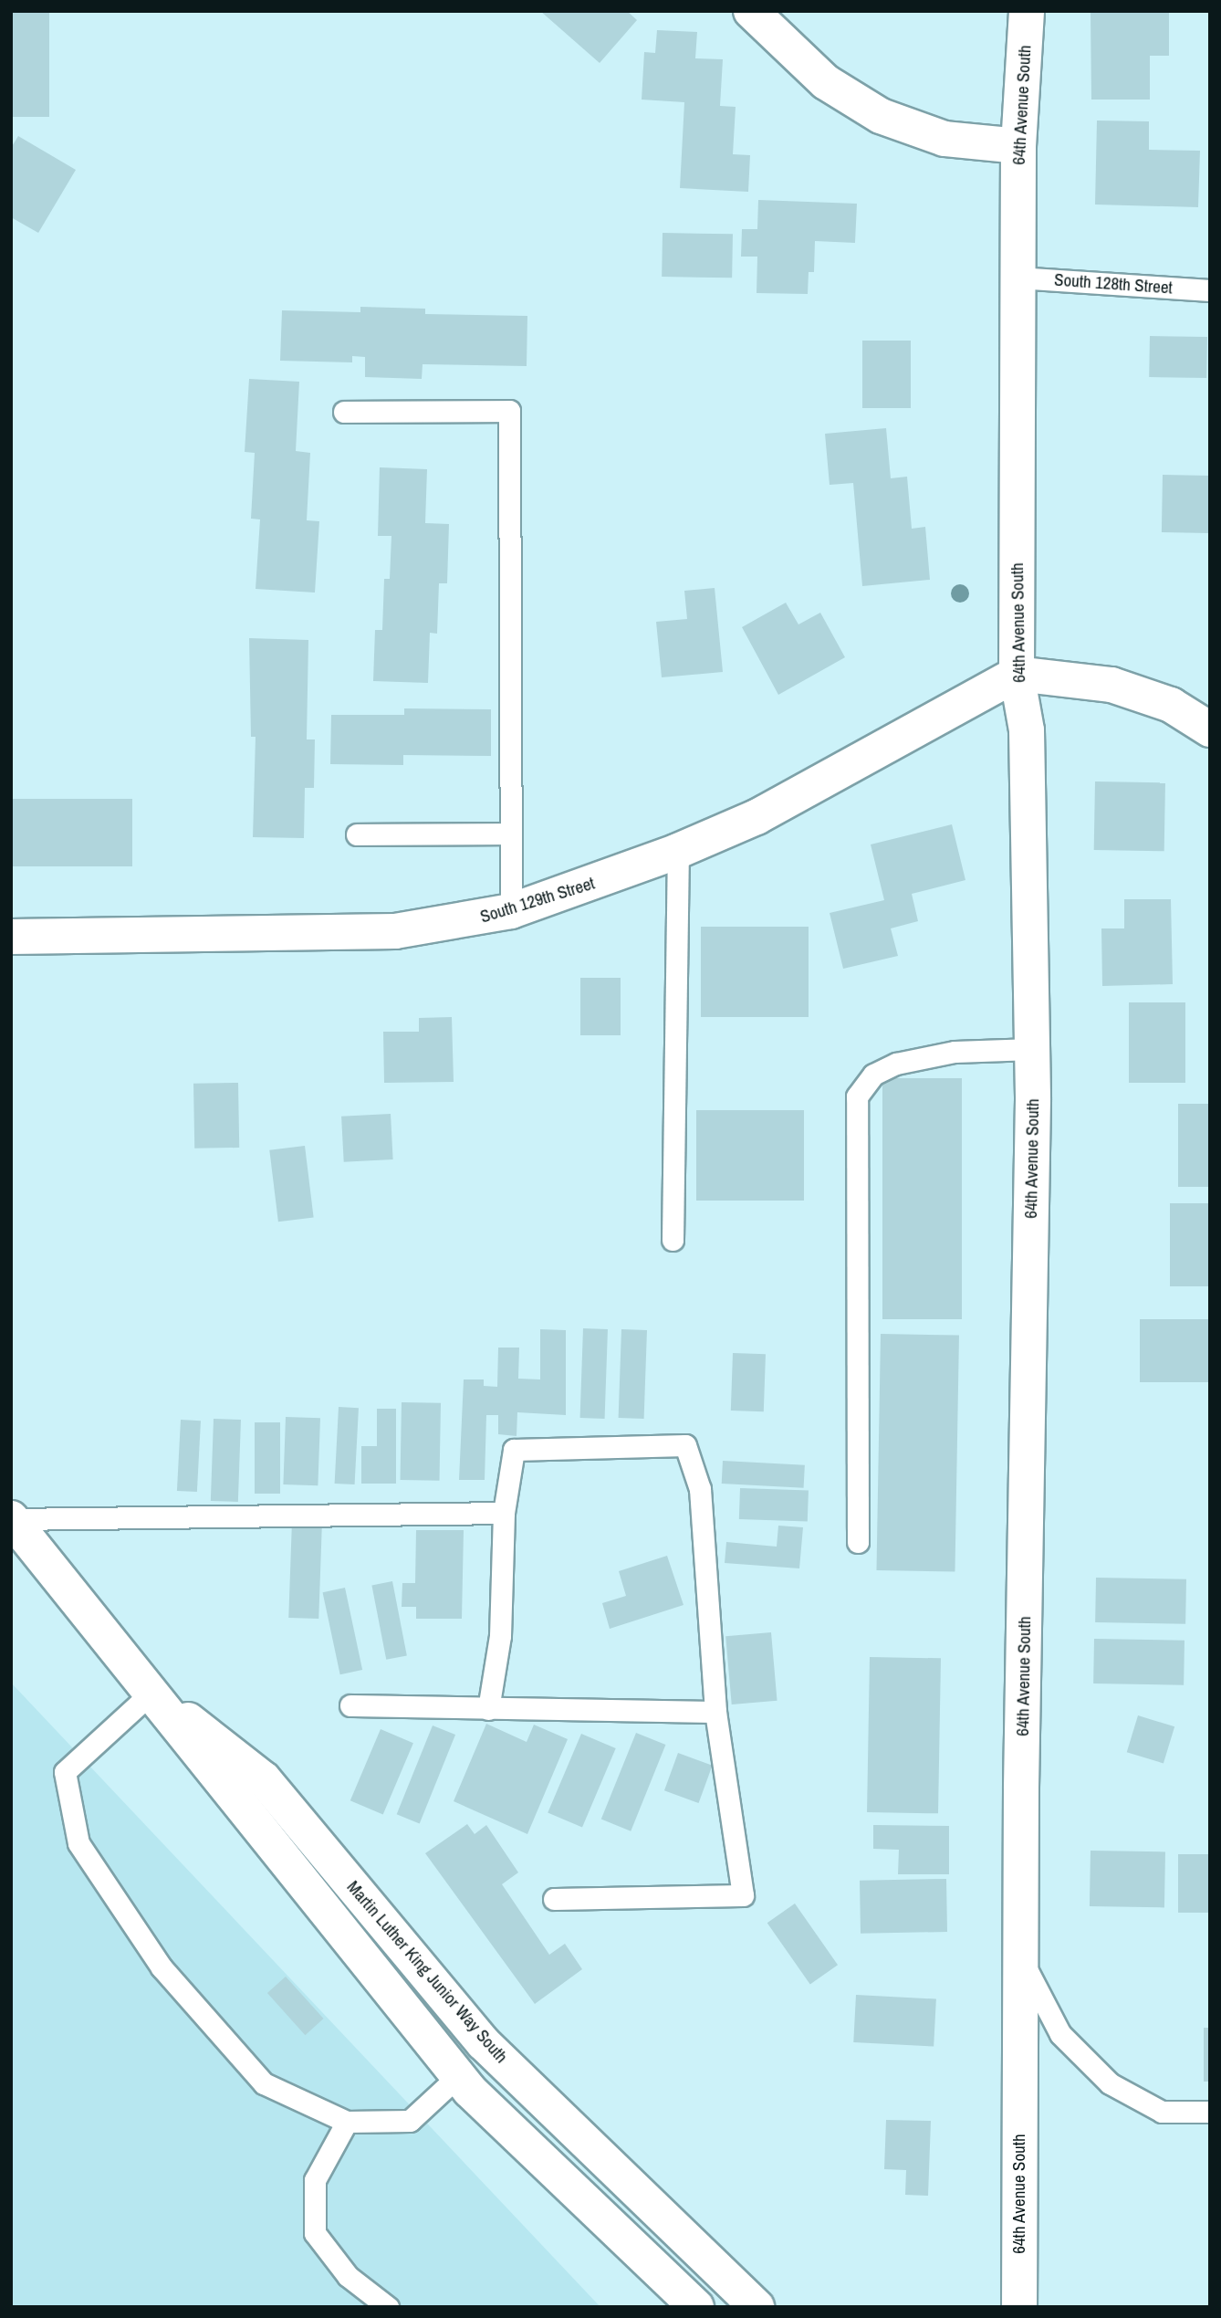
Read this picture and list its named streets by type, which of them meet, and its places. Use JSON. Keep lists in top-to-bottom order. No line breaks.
{"streets":{"street":["64th Avenue South","South 129th Street","Martin Luther King Junior Way South"],"lane":["South 128th Street"]},"crossings":[["64th Avenue South","South 128th Street"],["64th Avenue South","South 129th Street"]]}
